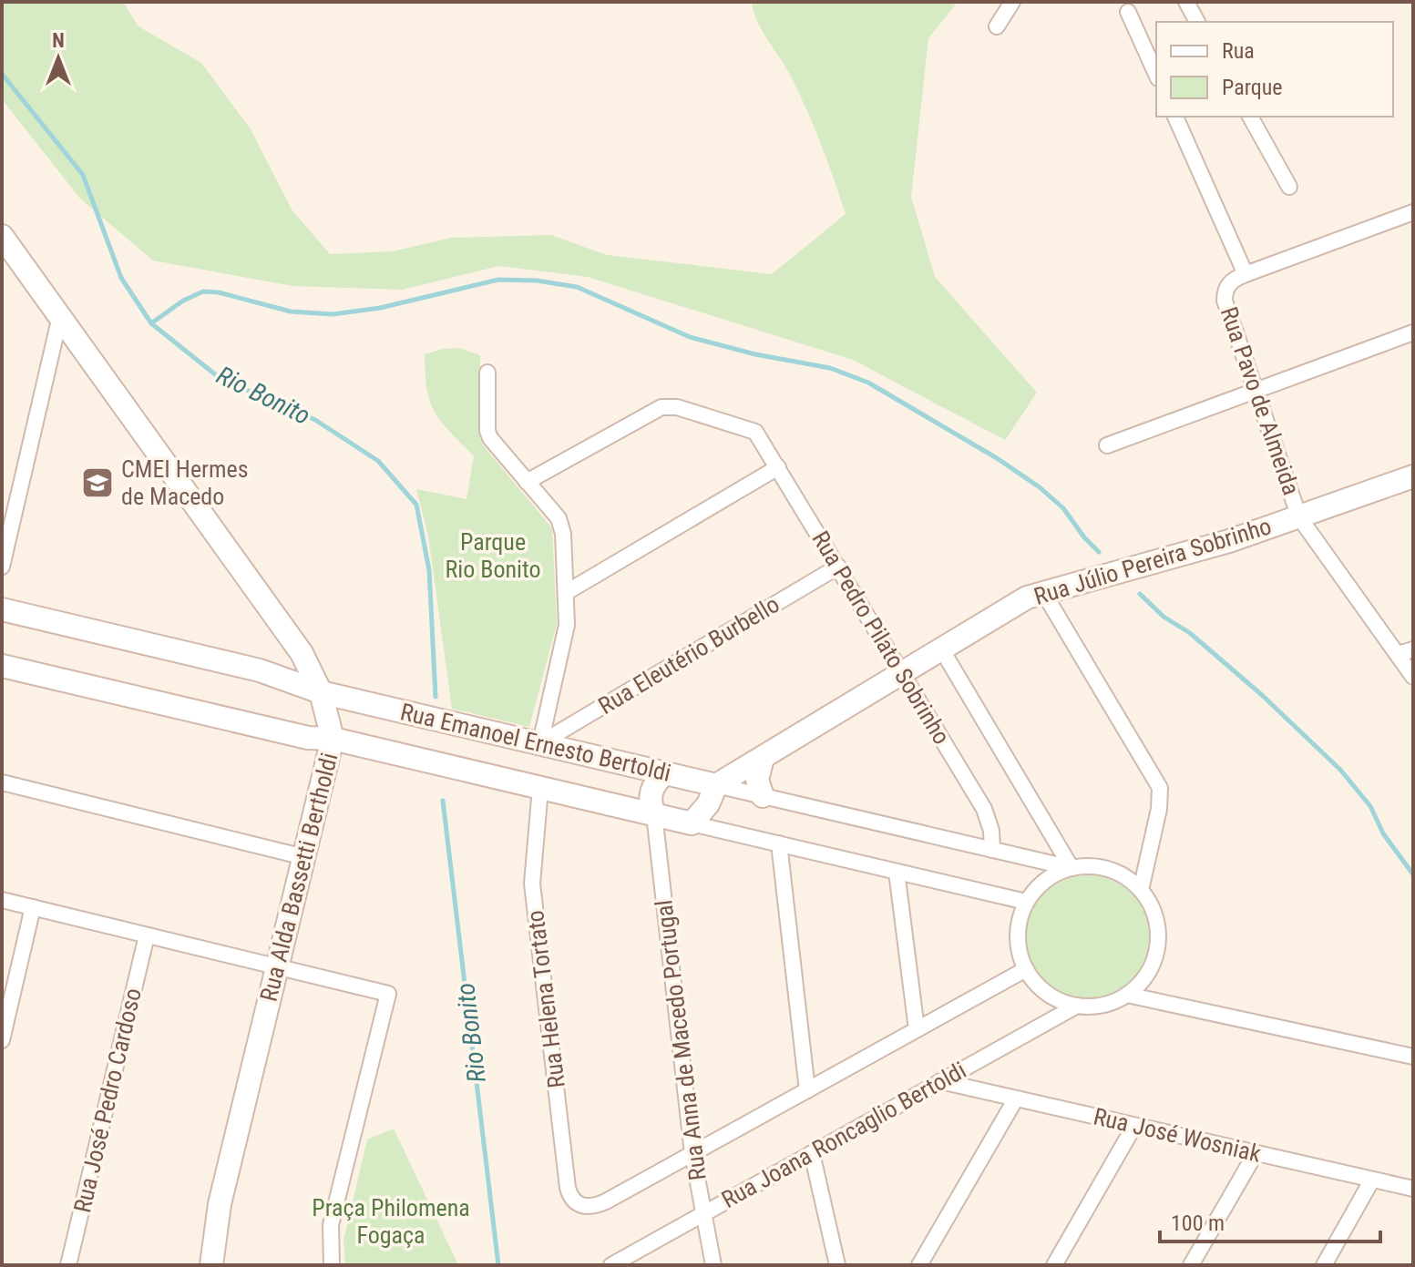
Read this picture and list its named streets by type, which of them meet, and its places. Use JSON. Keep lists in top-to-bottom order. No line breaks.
{"streets":{"main road":["Rua Júlio Pereira Sobrinho","Rua Emanoel Ernesto Bertoldi","Rua Alda Bassetti Bertholdi"],"street":["Rua Pavo de Almeida","Rua Pedro Pilato Sobrinho","Rua Eleutério Burbello","Rua Helena Tortato","Rua Anna de Macedo Portugal","Rua José Pedro Cardoso","Rua Joana Roncaglio Bertoldi","Rua José Wosniak"]},"crossings":[["Rua Pavo de Almeida","Rua Júlio Pereira Sobrinho"],["Rua Júlio Pereira Sobrinho","Rua Pedro Pilato Sobrinho"],["Rua Júlio Pereira Sobrinho","Rua Emanoel Ernesto Bertoldi"],["Rua Pedro Pilato Sobrinho","Rua Eleutério Burbello"],["Rua Pedro Pilato Sobrinho","Rua Emanoel Ernesto Bertoldi"],["Rua Pedro Pilato Sobrinho","Rua Joana Roncaglio Bertoldi"],["Rua Eleutério Burbello","Rua Emanoel Ernesto Bertoldi"],["Rua Emanoel Ernesto Bertoldi","Rua Alda Bassetti Bertholdi"],["Rua Emanoel Ernesto Bertoldi","Rua Helena Tortato"],["Rua Emanoel Ernesto Bertoldi","Rua Anna de Macedo Portugal"],["Rua Emanoel Ernesto Bertoldi","Rua Joana Roncaglio Bertoldi"],["Rua Helena Tortato","Rua Anna de Macedo Portugal"],["Rua Anna de Macedo Portugal","Rua Joana Roncaglio Bertoldi"],["Rua Joana Roncaglio Bertoldi","Rua José Wosniak"]],"water":["Rio Bonito"],"parks":["Parque Rio Bonito","Praça Philomena Fogaça"],"places":{"school or university":["CMEI Hermes de Macedo"]},"legend":["Rua","Parque"],"scale_bar":"100 m","north":"top"}
